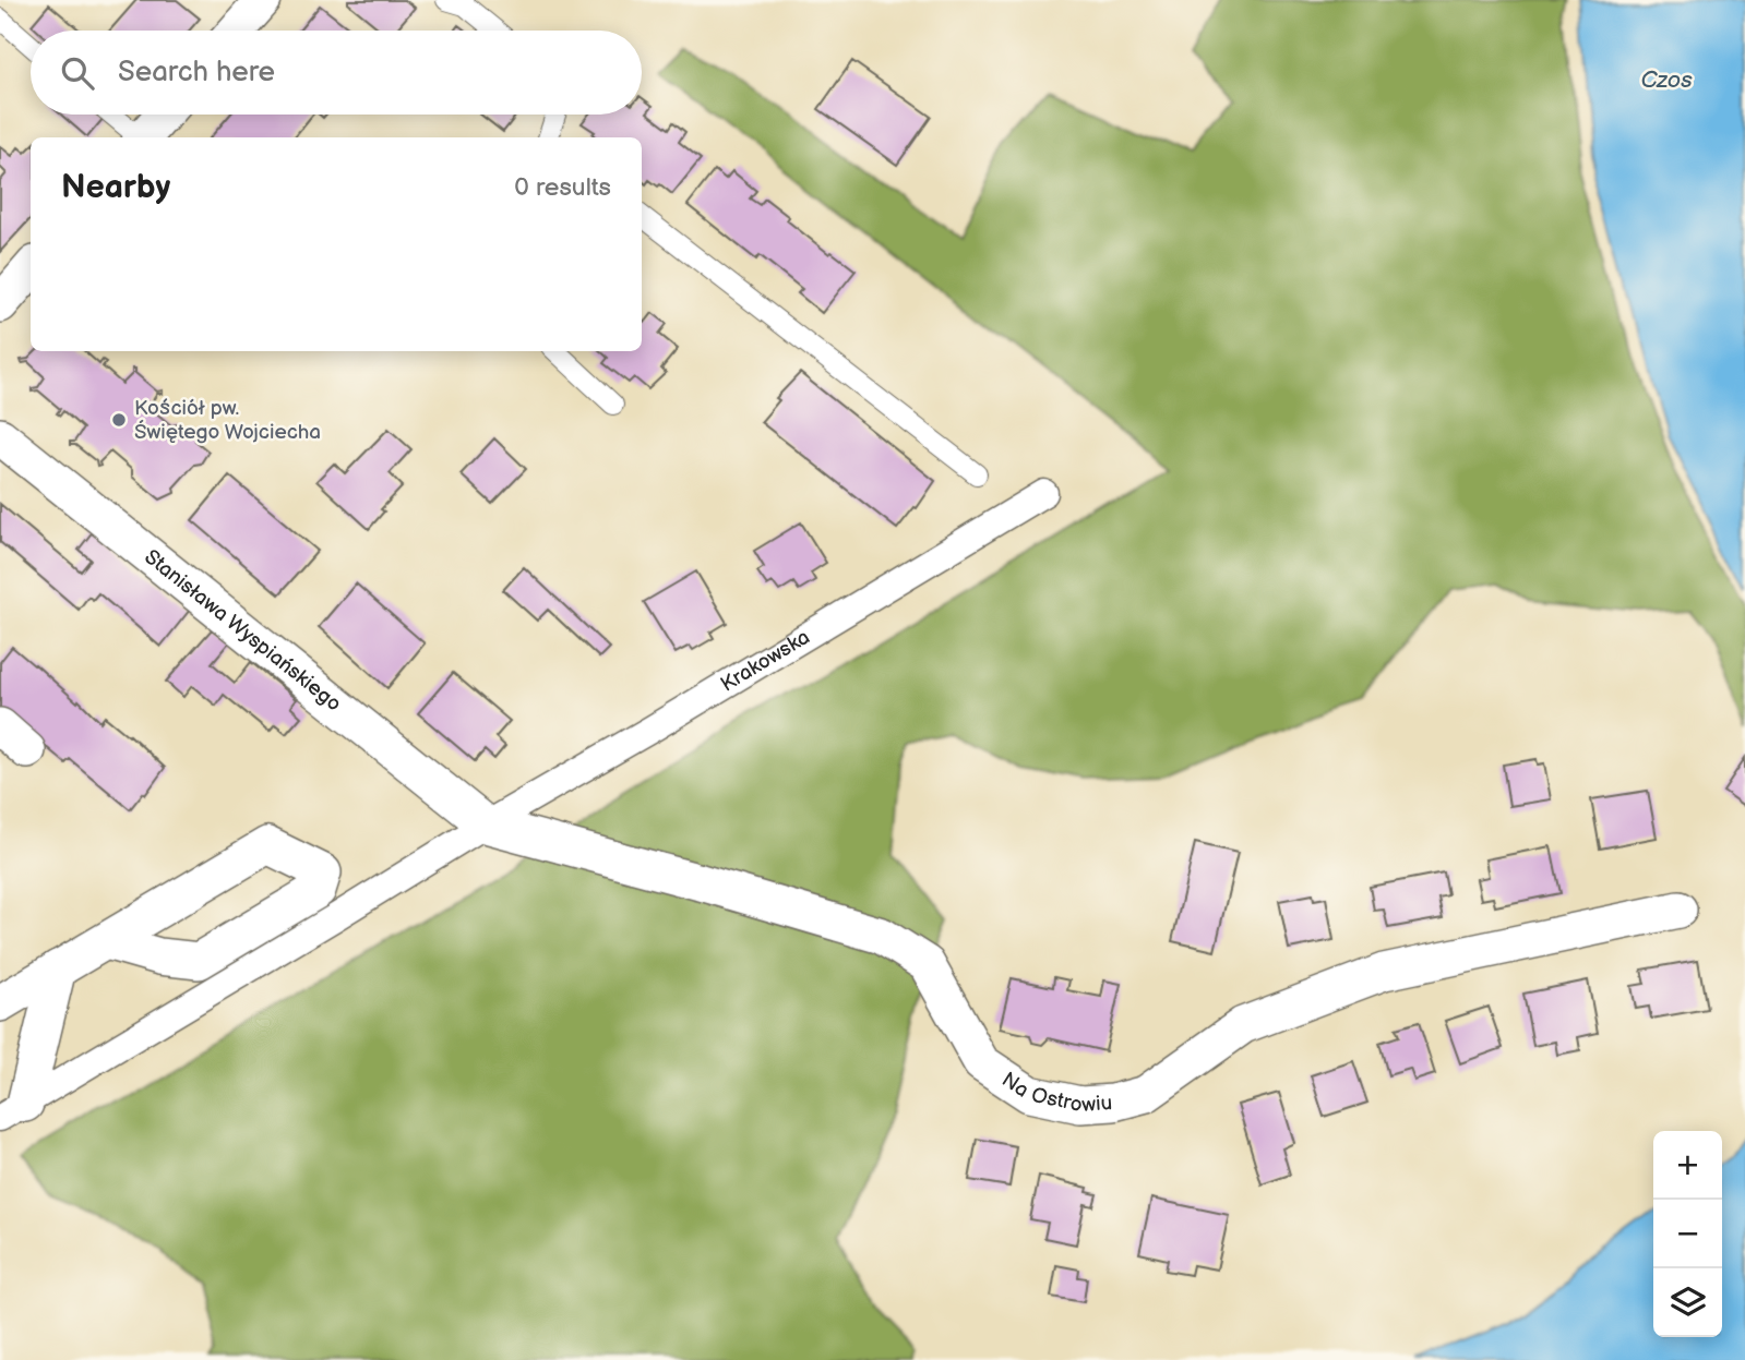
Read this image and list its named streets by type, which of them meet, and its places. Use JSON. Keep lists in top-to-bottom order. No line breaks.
{"streets":{"street":["Stanisława Wyspiańskiego","Krakowska","Na Ostrowiu"]},"crossings":[["Stanisława Wyspiańskiego","Krakowska"],["Stanisława Wyspiańskiego","Na Ostrowiu"],["Krakowska","Na Ostrowiu"]],"water":["Czos"],"places":["Kościół pw. Świętego Wojciecha"],"page":{"search":"Search here","heading":["Nearby","0 results"],"map_buttons":["+","−"]}}
